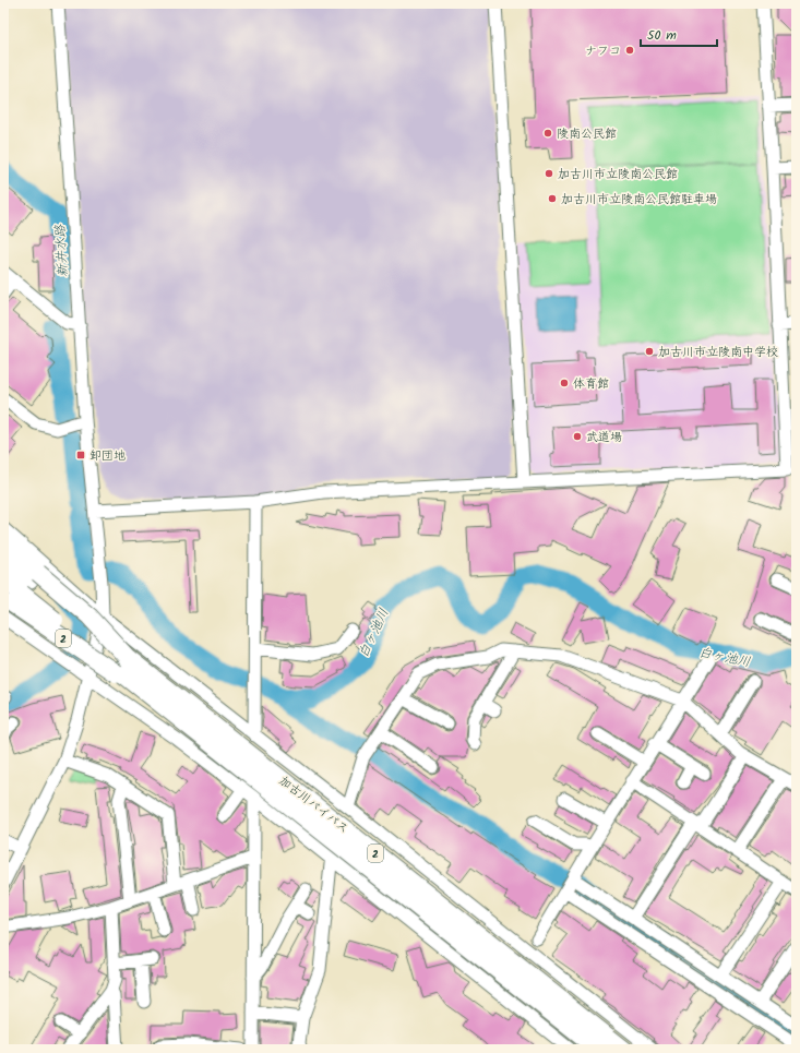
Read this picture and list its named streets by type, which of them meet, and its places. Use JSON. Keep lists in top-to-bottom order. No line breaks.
{"streets":{"highway":["2","加古川バイパス"]},"crossings":[["2","加古川バイパス"]],"water":["新井水路","白ヶ池川"],"places":{"other":["ナフコ","陵南公民館","加古川市立陵南公民館","加古川市立陵南公民館駐車場","加古川市立陵南中学校","体育館","武道場"],"transit":["卸団地"]},"scale_bar":"50 m"}
